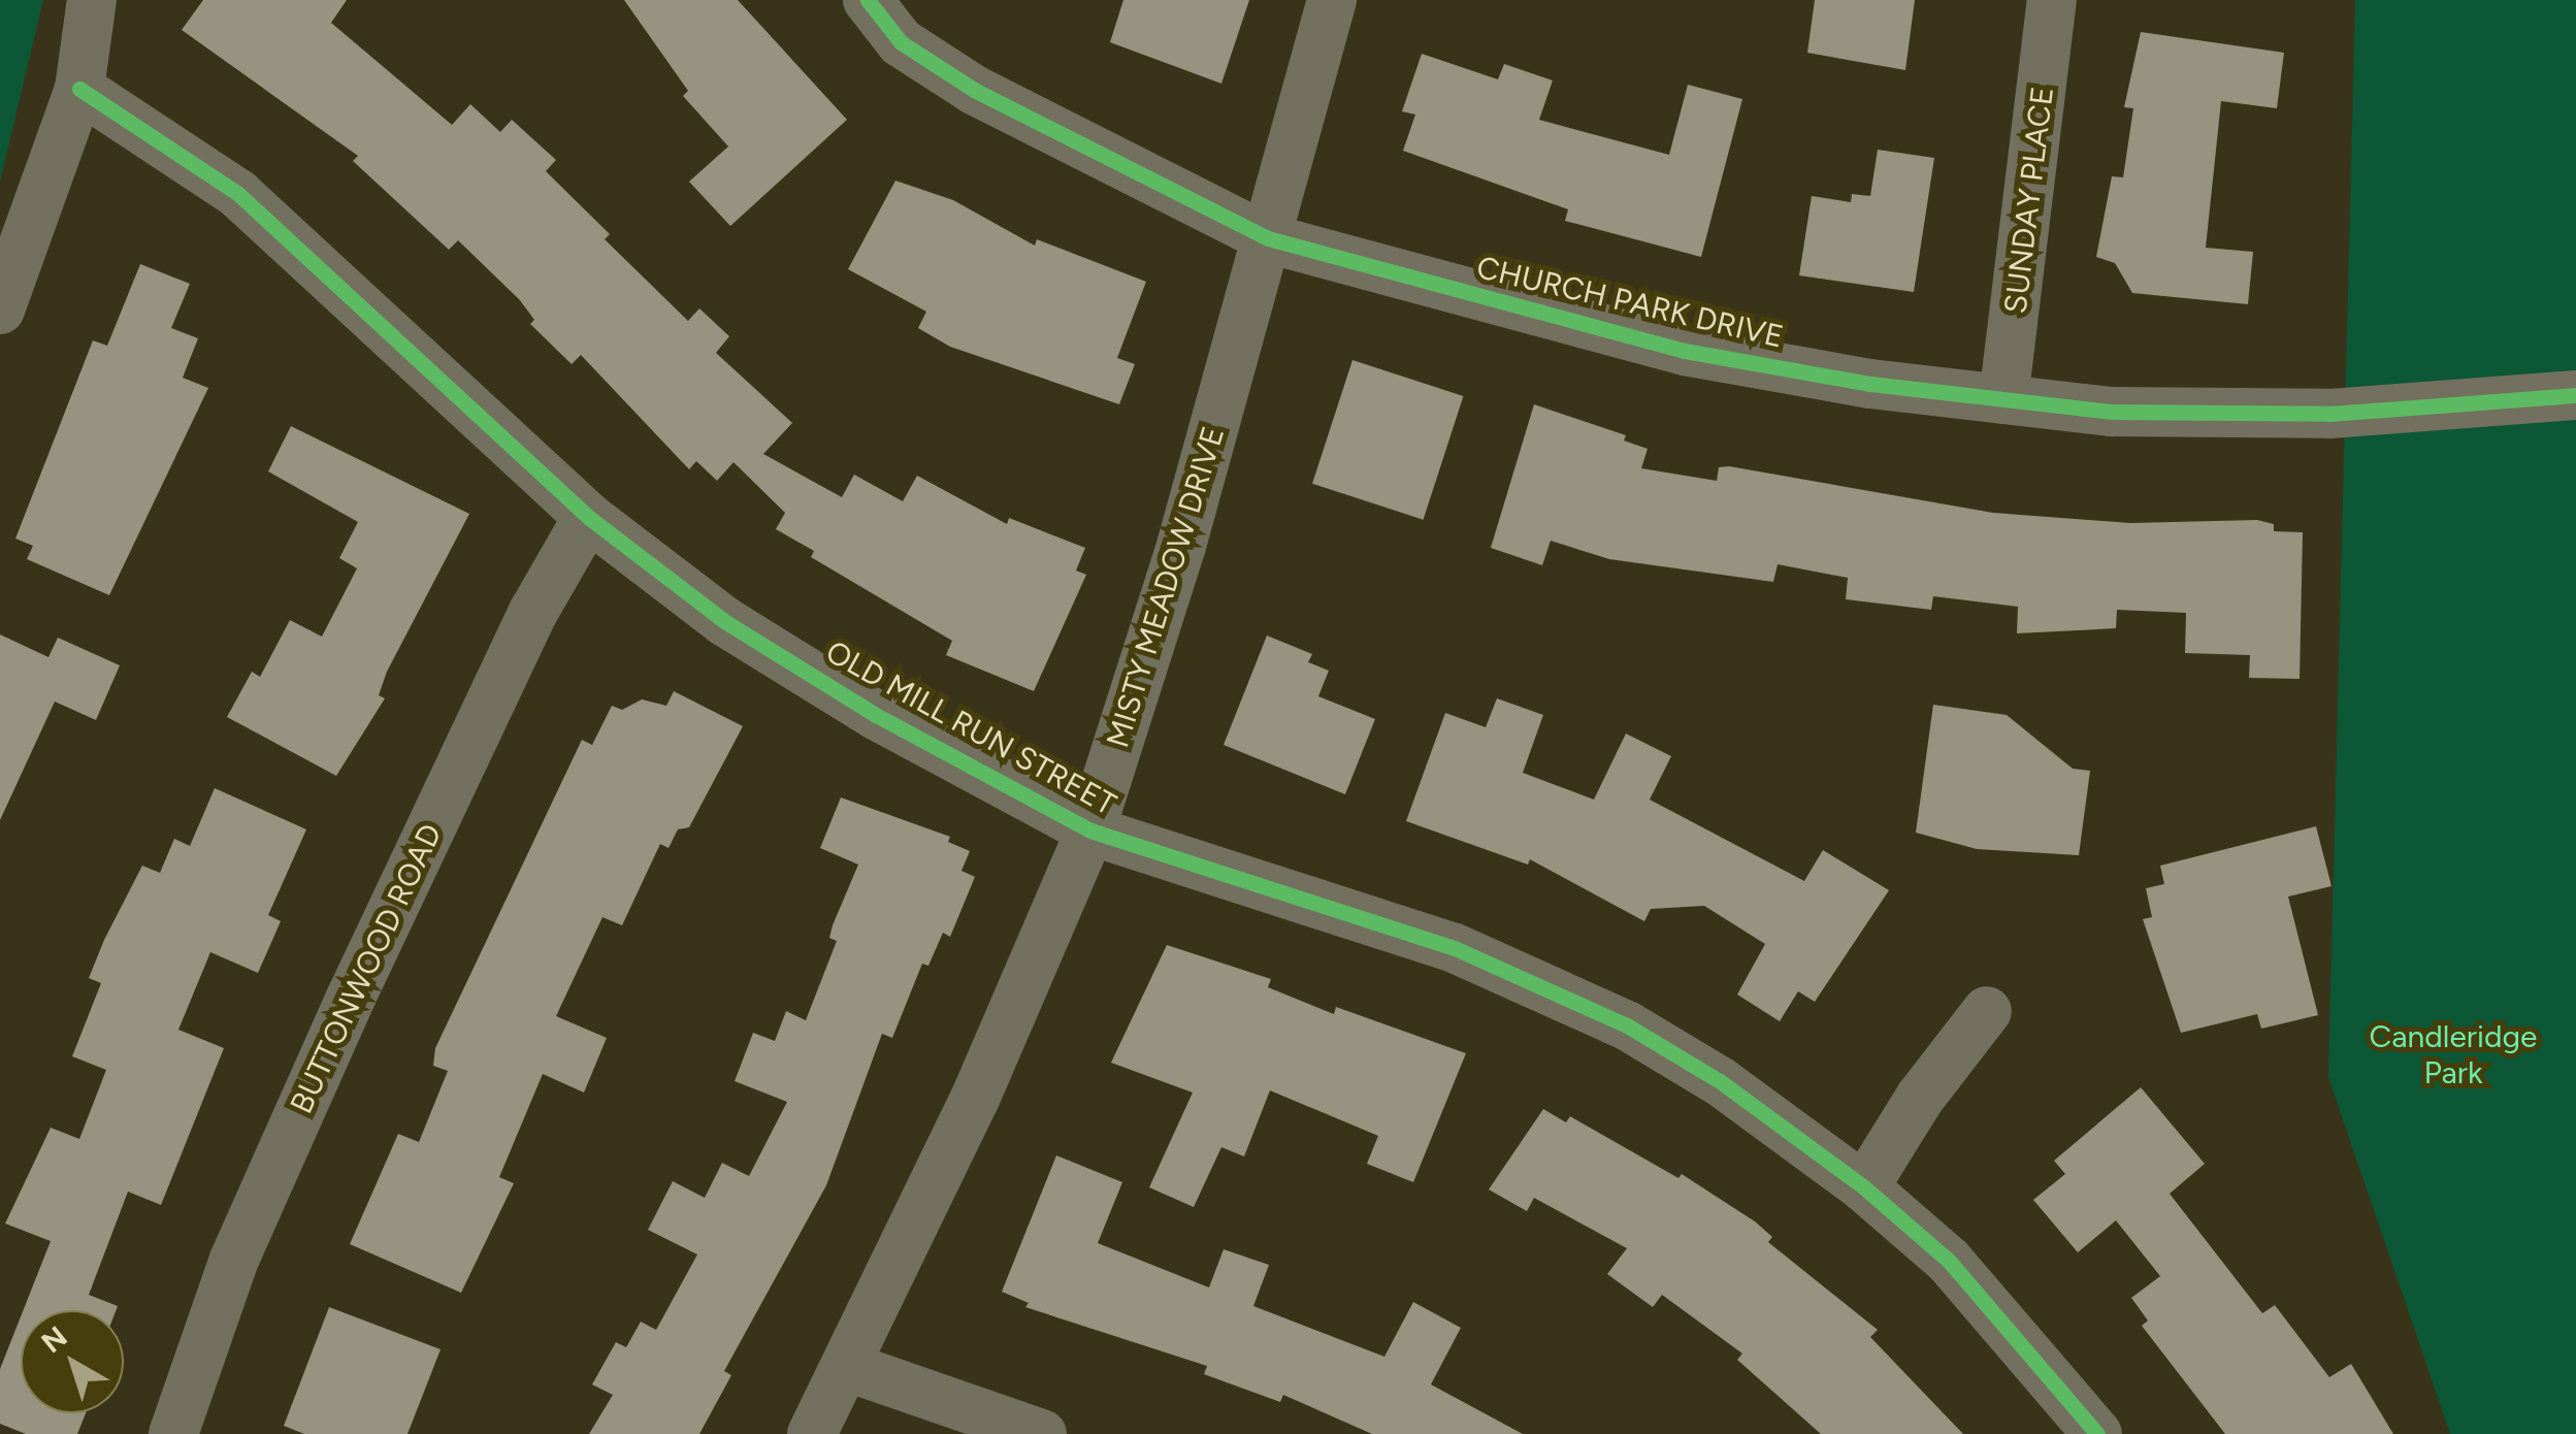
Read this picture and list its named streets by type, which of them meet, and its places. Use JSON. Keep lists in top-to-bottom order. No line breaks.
{"streets":{"street":["SUNDAY PLACE","CHURCH PARK DRIVE","MISTY MEADOW DRIVE","OLD MILL RUN STREET","BUTTONWOOD ROAD"]},"crossings":[["SUNDAY PLACE","CHURCH PARK DRIVE"],["CHURCH PARK DRIVE","MISTY MEADOW DRIVE"],["MISTY MEADOW DRIVE","OLD MILL RUN STREET"],["OLD MILL RUN STREET","BUTTONWOOD ROAD"]],"parks":["Candleridge Park"],"north":"top left"}
